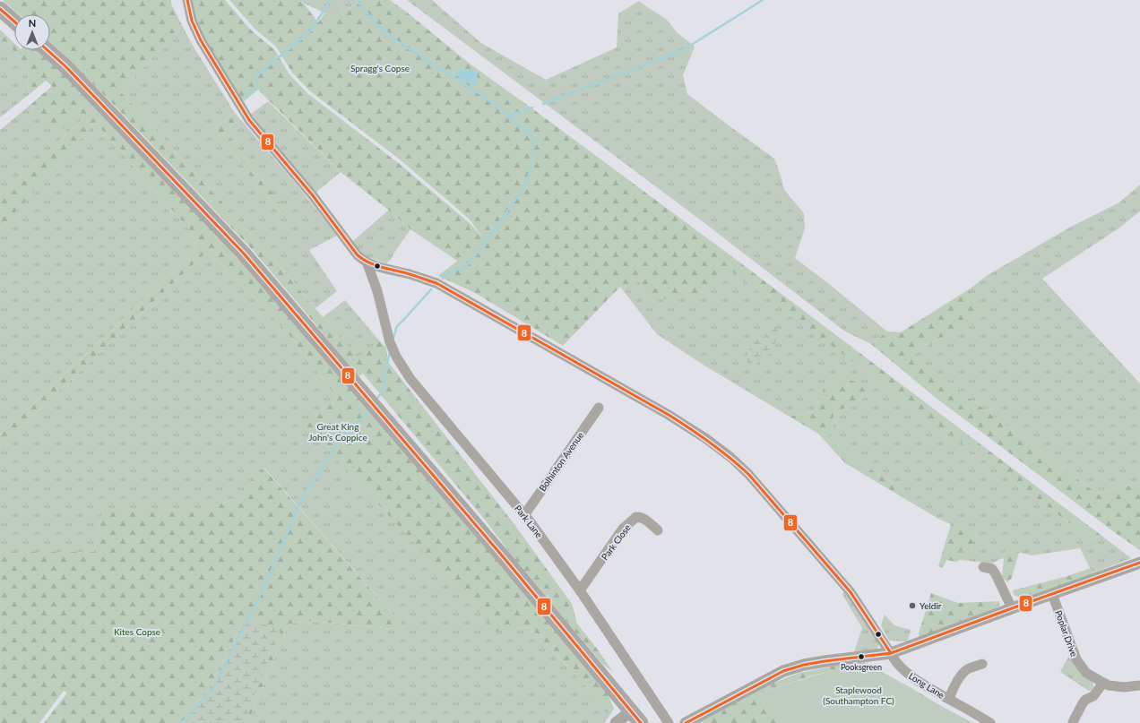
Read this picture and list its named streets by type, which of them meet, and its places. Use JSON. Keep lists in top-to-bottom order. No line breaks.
{"streets":{"street":["Bolhinton Avenue","Park Lane","Park Close","Poplar Drive","Long Lane"]},"crossings":[["Bolhinton Avenue","Park Lane"],["Park Lane","Park Close"],["Park Lane","Long Lane"]],"parks":["Spragg's Copse","Great King John's Coppice","Kites Copse","Staplewood (Southampton FC)"],"places":["Yeldir","Pooksgreen"],"lines":["transit line 8"],"north":"top"}
